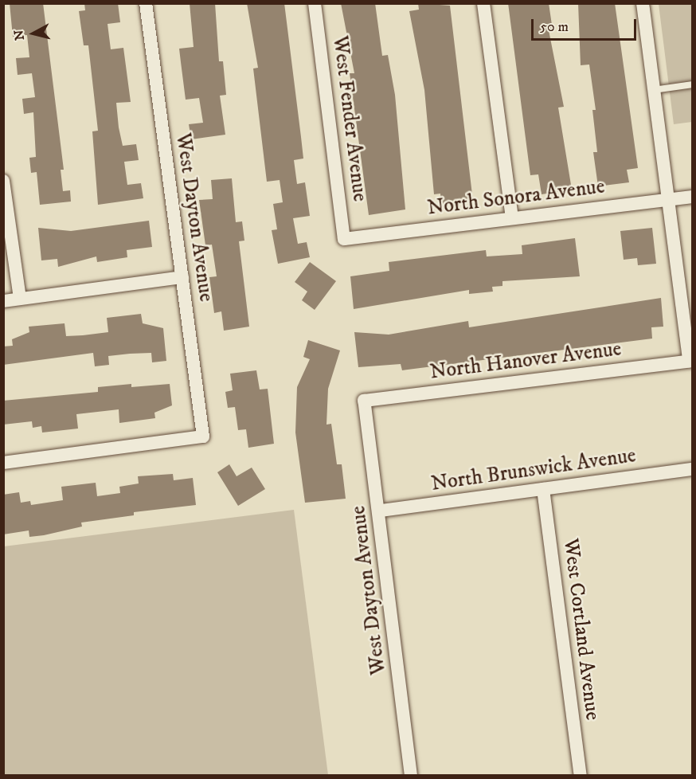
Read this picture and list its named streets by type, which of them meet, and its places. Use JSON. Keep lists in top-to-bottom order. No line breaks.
{"streets":{"street":["West Fender Avenue","North Sonora Avenue","West Dayton Avenue","North Hanover Avenue","North Brunswick Avenue","West Cortland Avenue"]},"crossings":[["West Fender Avenue","North Sonora Avenue"],["West Dayton Avenue","North Hanover Avenue"],["West Dayton Avenue","North Brunswick Avenue"],["North Brunswick Avenue","West Cortland Avenue"]],"scale_bar":"50 m","north":"left"}
